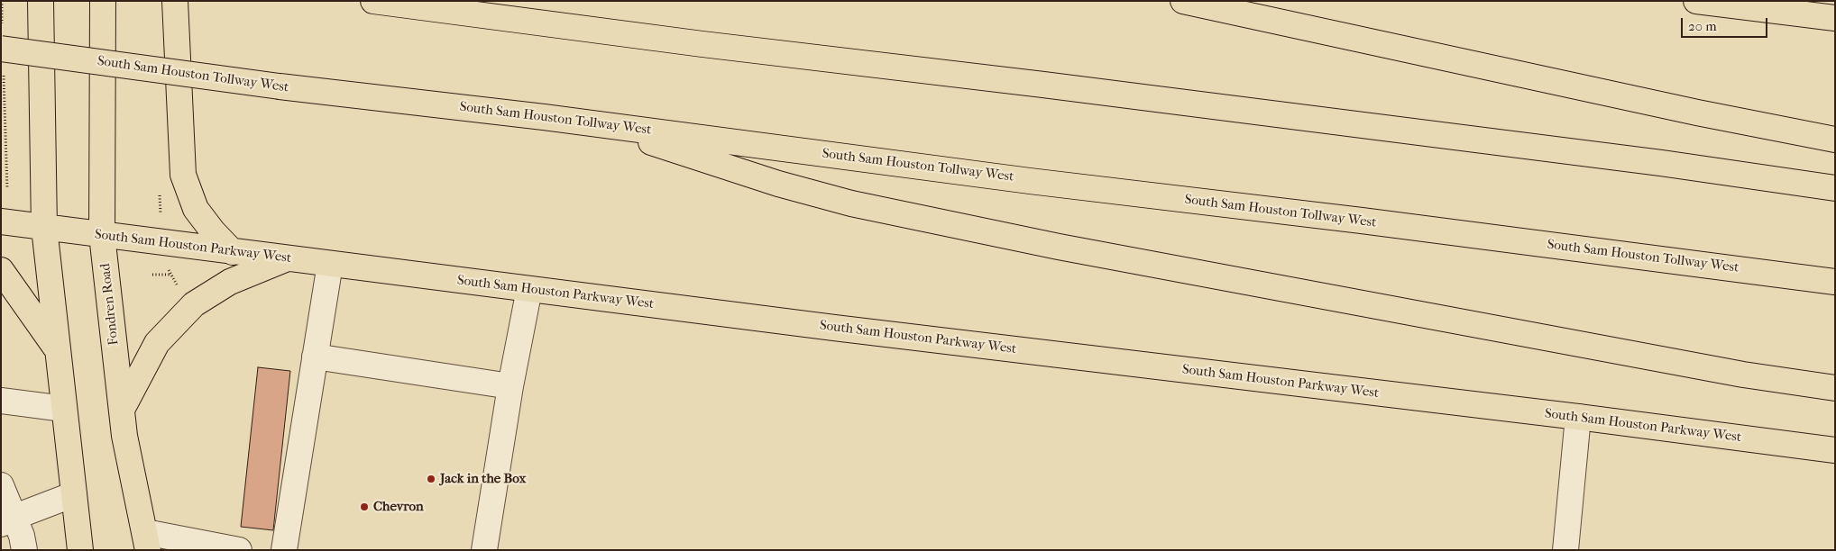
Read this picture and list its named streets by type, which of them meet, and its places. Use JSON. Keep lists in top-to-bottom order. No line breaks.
{"streets":{"main road":["South Sam Houston Tollway West","South Sam Houston Parkway West","Fondren Road"]},"crossings":[["South Sam Houston Parkway West","Fondren Road"]],"places":["Jack in the Box","Chevron"],"scale_bar":"20 m"}
